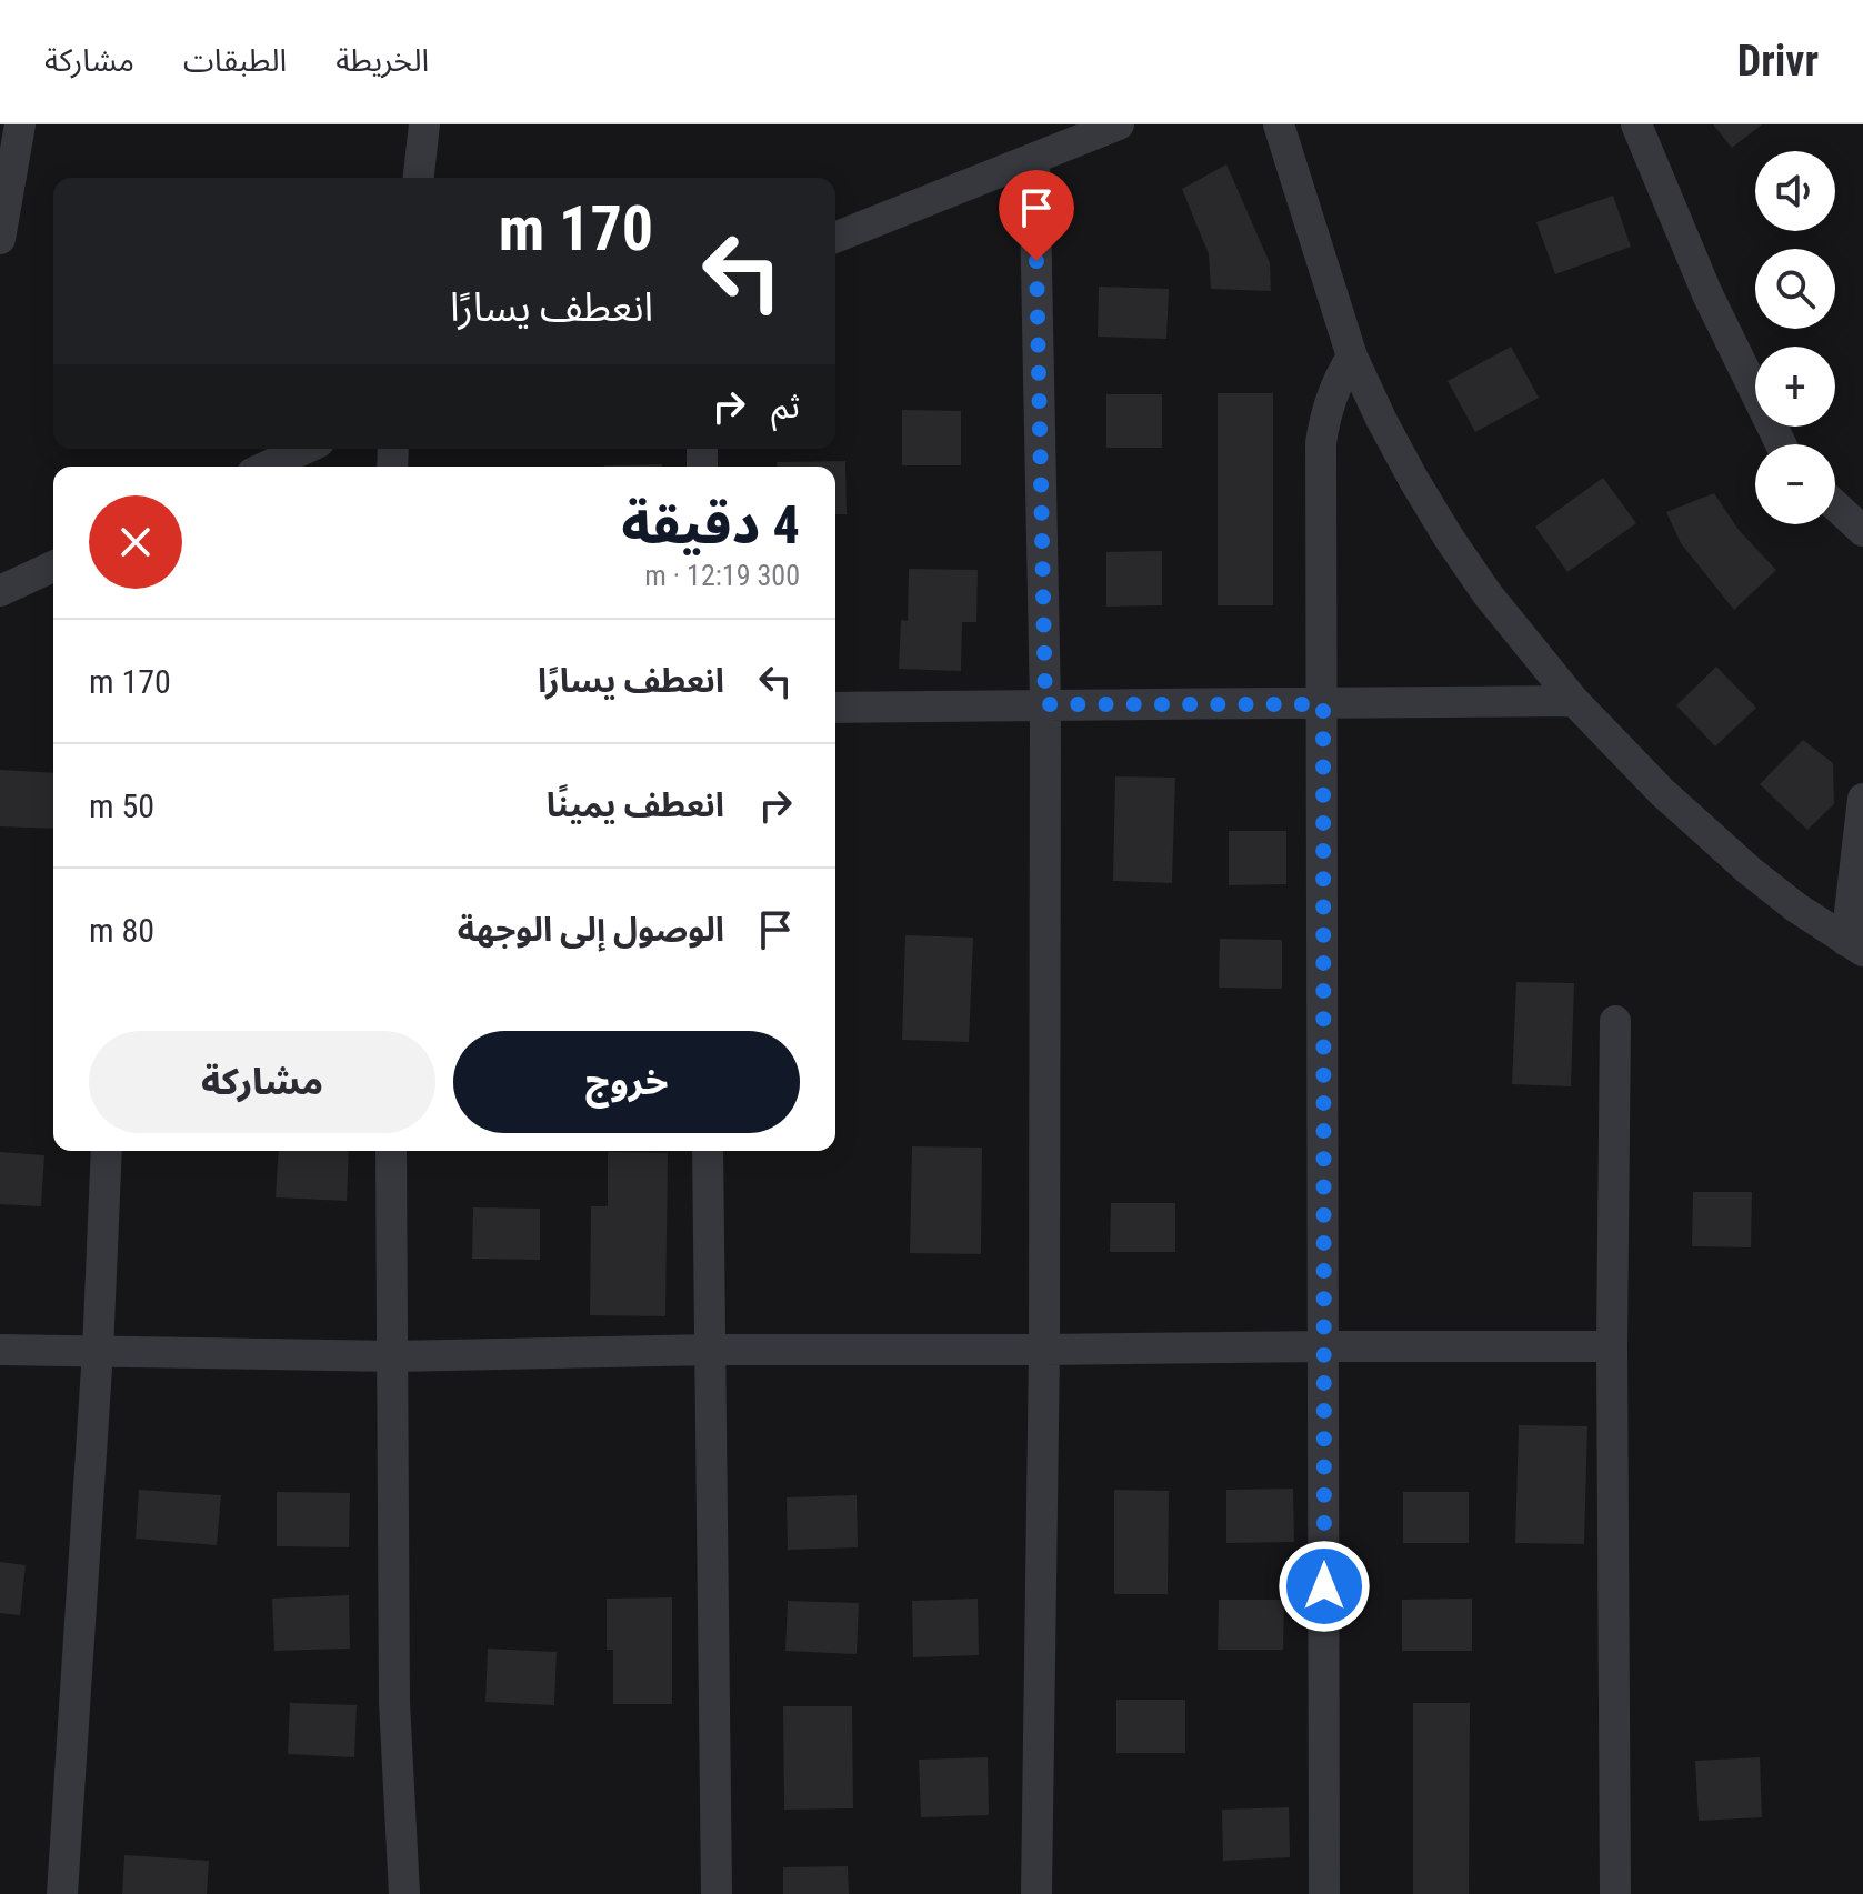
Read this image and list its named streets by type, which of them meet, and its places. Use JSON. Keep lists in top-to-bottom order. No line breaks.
{"page":{"header":"Drivr","nav":["الخريطة","الطبقات","مشاركة"],"map_buttons":["+","−"],"turn":["170 m","انعطف يسارًا"],"then":"ثم","heading":["4 دقيقة","300 m · 12:19"],"list":[{"name":"انعطف يسارًا","value":"170 m"},{"name":"انعطف يمينًا","value":"50 m"},{"name":"الوصول إلى الوجهة","value":"80 m"}],"buttons":["خروج","مشاركة"]}}
